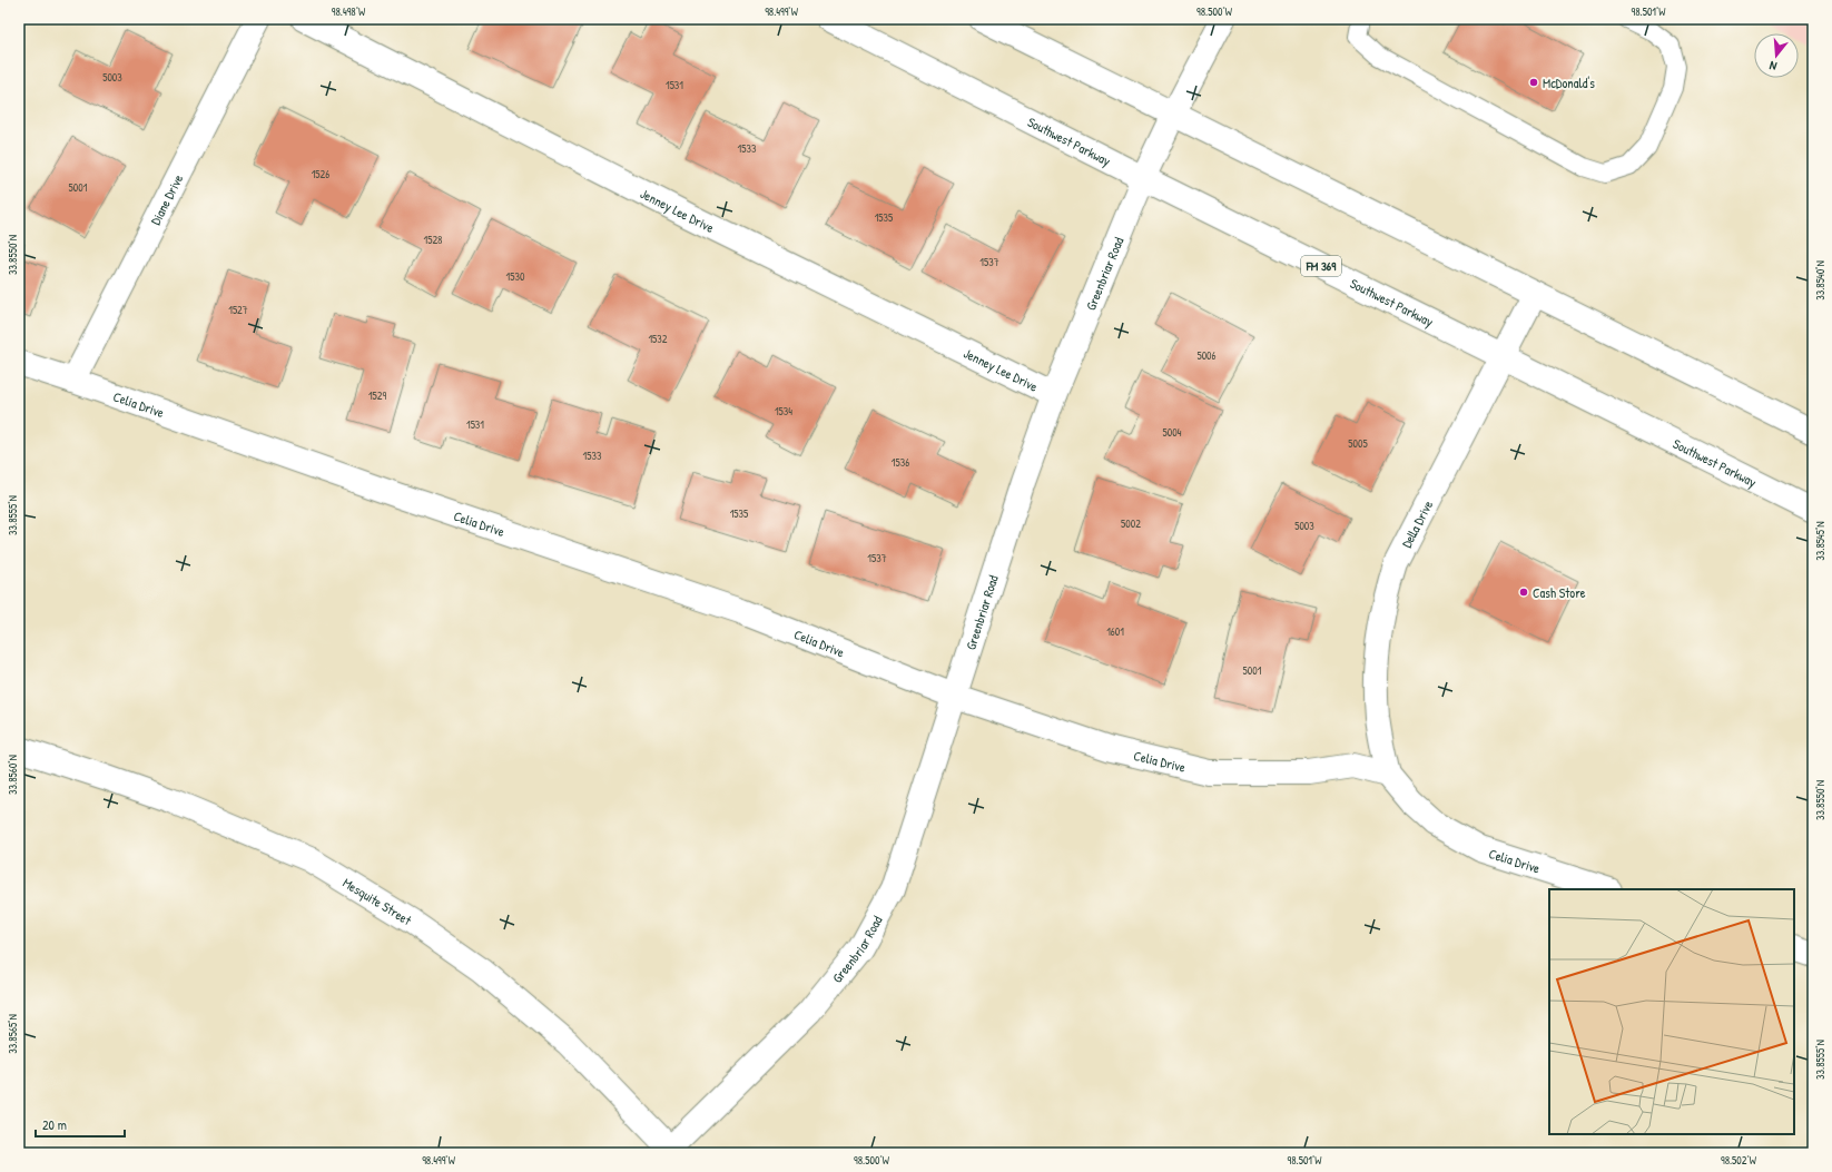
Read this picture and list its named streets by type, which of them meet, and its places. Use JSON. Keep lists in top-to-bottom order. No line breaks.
{"streets":{"street":["Southwest Parkway","Diane Drive","Jenney Lee Drive","FM 369","Greenbriar Road","Celia Drive","Della Drive","Mesquite Street"]},"crossings":[["Southwest Parkway","Greenbriar Road"],["Southwest Parkway","Della Drive"],["Diane Drive","Celia Drive"],["Jenney Lee Drive","Greenbriar Road"],["Greenbriar Road","Celia Drive"],["Greenbriar Road","Mesquite Street"],["Celia Drive","Della Drive"]],"places":["McDonald's","Cash Store"],"house_numbers":["5003","1531","1533","1526","5001","1535","1528","1537","1530","1527","1532","5006","1529","1534","1531","5004","5005","1533","1536","1535","5002","5003","1537","1601","5001"],"scale_bar":"20 m","north":"bottom","coordinates":["98.498°W","98.499°W","98.500°W","98.501°W","33.8550°N","33.8540°N","33.8555°N","33.8545°N","33.8560°N","33.8565°N","98.502°W"]}
